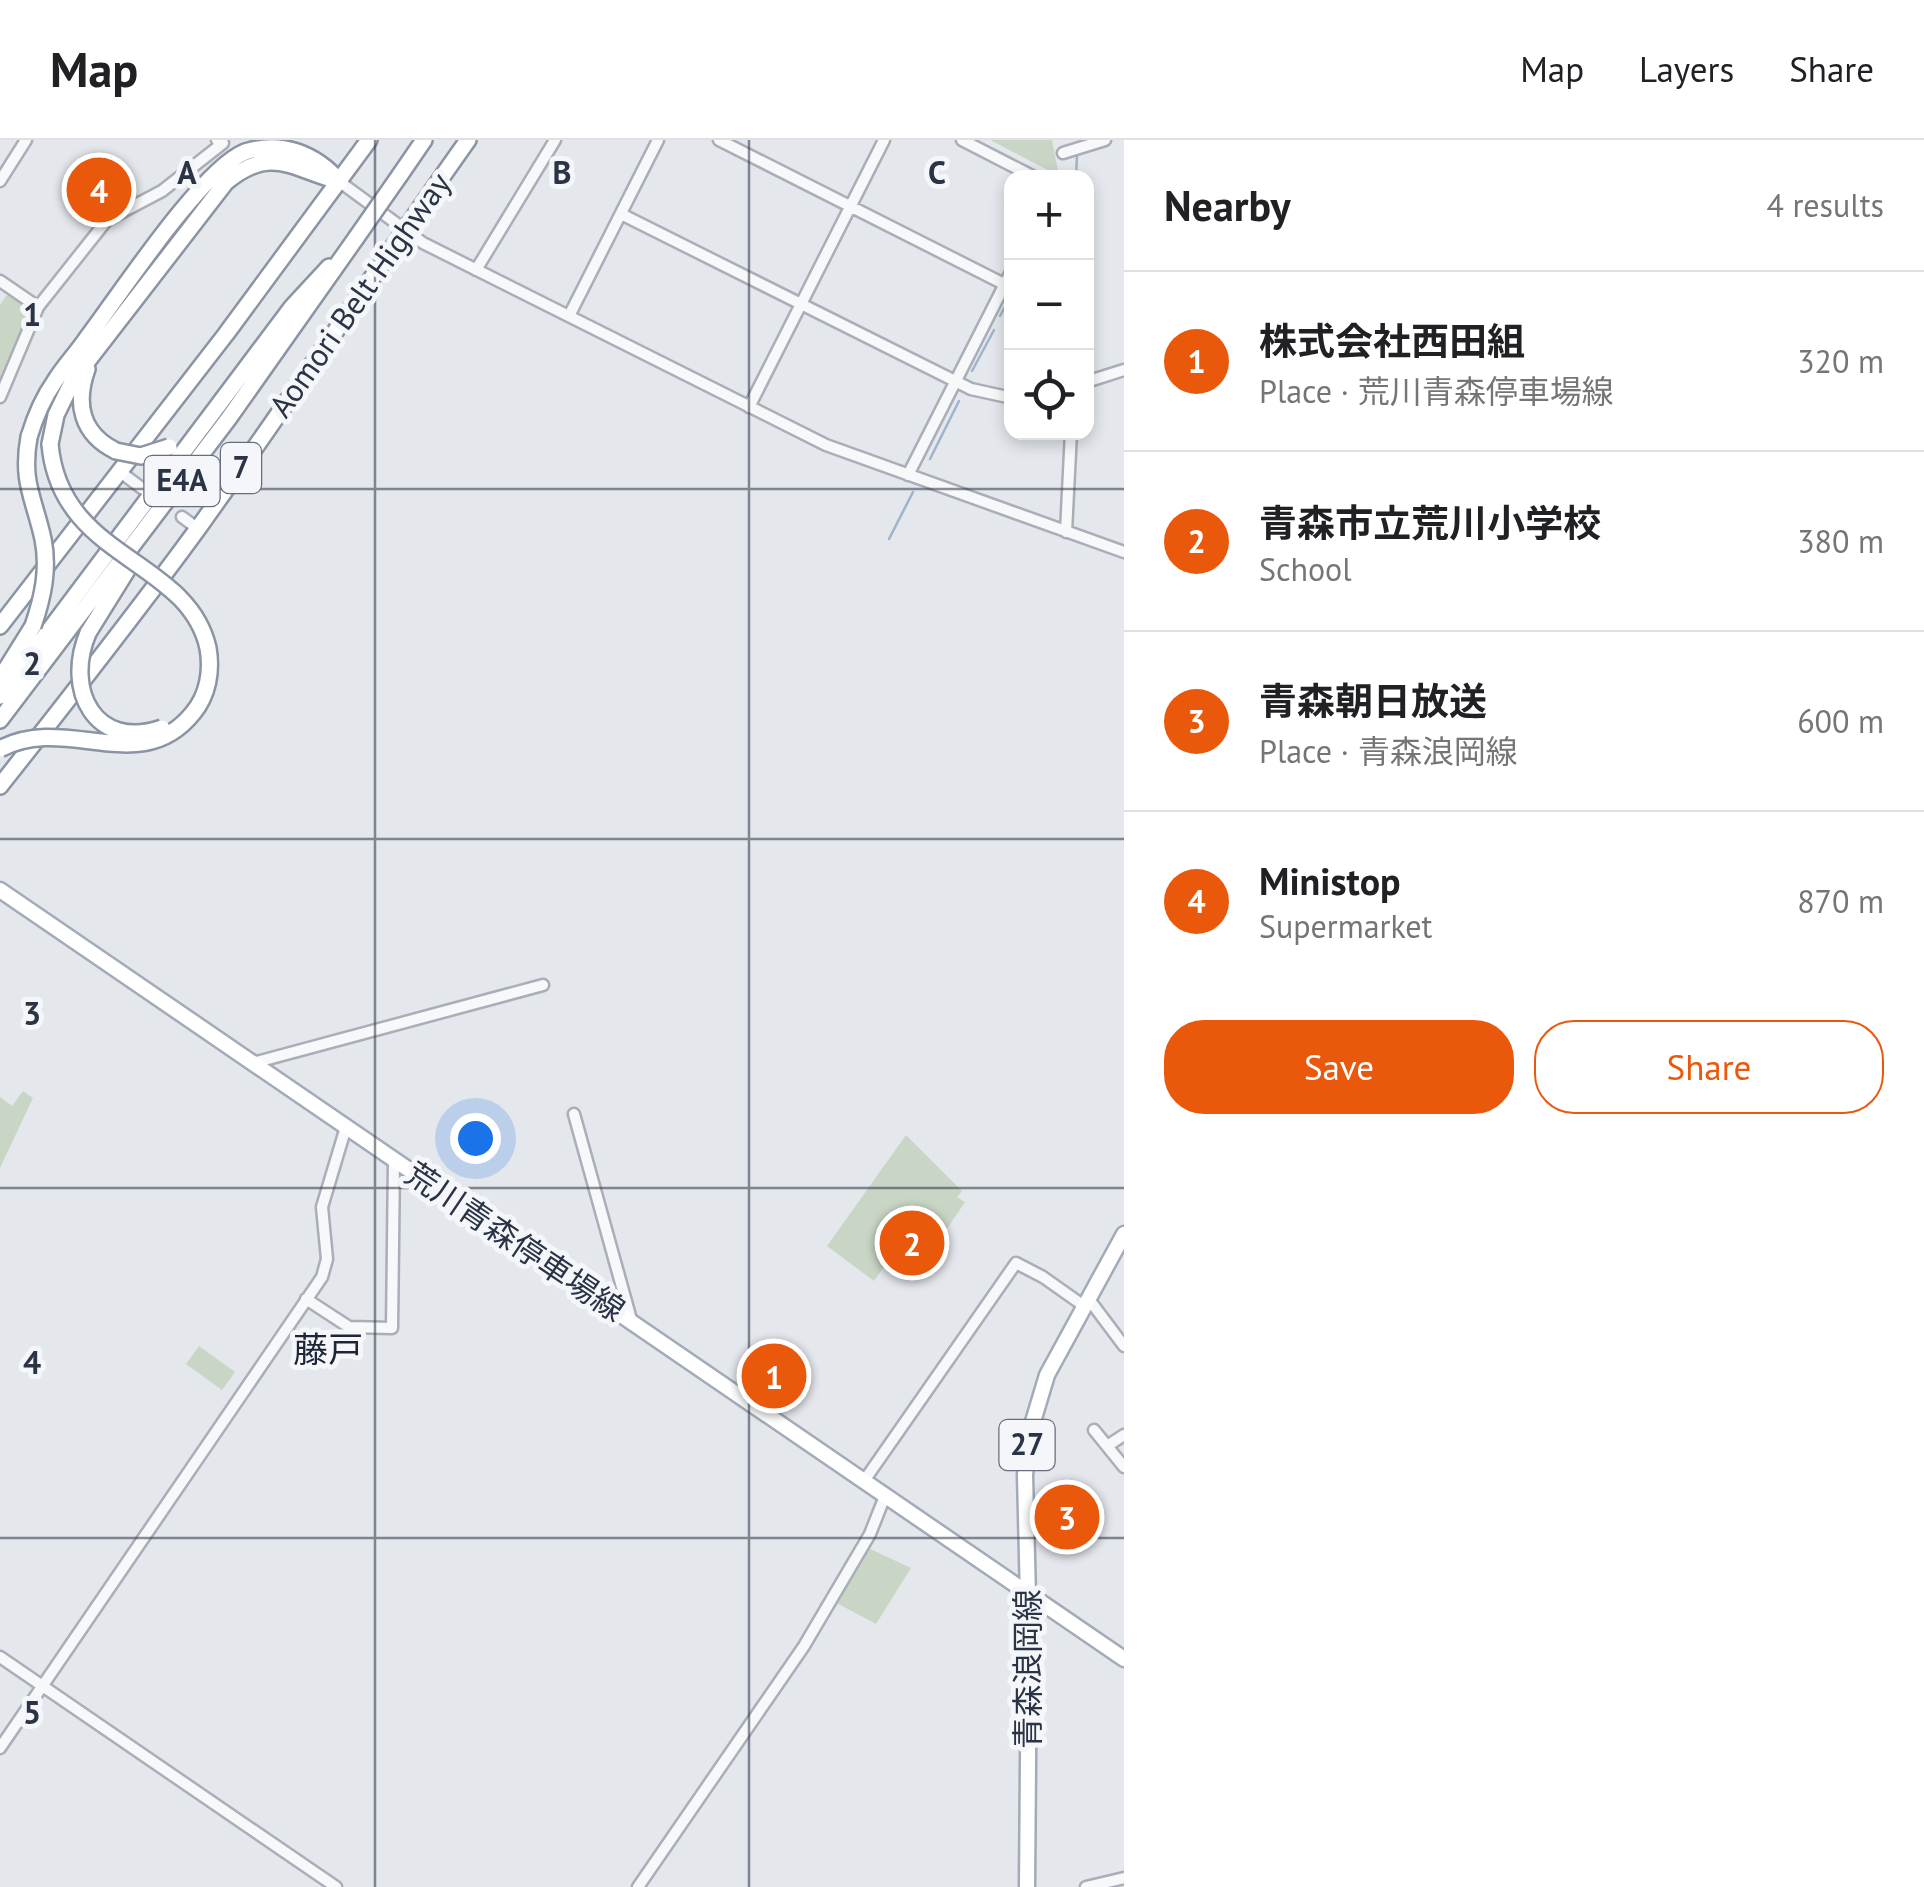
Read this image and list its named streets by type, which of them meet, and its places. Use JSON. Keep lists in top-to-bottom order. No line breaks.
{"streets":{"highway":["Aomori Belt Highway","7","E4A"],"main road":["荒川青森停車場線","27","青森浪岡線"]},"crossings":[["荒川青森停車場線","青森浪岡線"]],"districts":["藤戸"],"page":{"header":"Map","nav":["Map","Layers","Share"],"heading":["Nearby","4 results"],"pins":["4","2","1","3"],"map_buttons":["+","−"],"list":[{"mark":"1","name":"株式会社西田組","note":"Place · 荒川青森停車場線","value":"320 m"},{"mark":"2","name":"青森市立荒川小学校","note":"School","value":"380 m"},{"mark":"3","name":"青森朝日放送","note":"Place · 青森浪岡線","value":"600 m"},{"mark":"4","name":"Ministop","note":"Supermarket","value":"870 m"}],"buttons":["Save","Share"]},"grid":{"columns":["A","B","C"],"rows":["1","2","3","4","5"]}}
